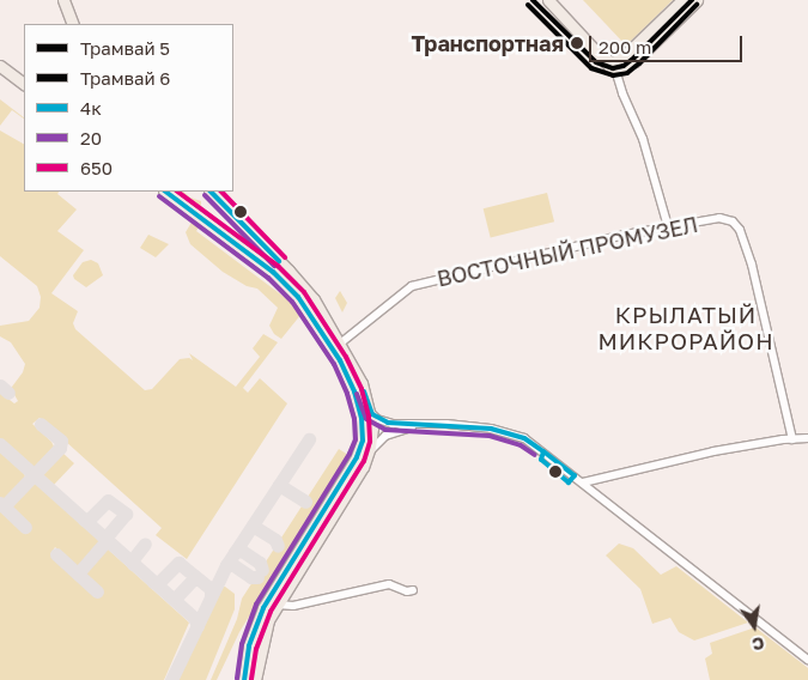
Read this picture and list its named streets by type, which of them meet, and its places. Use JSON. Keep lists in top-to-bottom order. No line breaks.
{"streets":{"street":["ВОСТОЧНЫЙ ПРОМУЗЕЛ"]},"districts":["КРЫЛАТЫЙ МИКРОРАЙОН"],"places":["Транспортная"],"lines":["tram line 5","tram line 6","transit line 4к","transit line 650","transit line 20"],"legend":["Трамвай 5","Трамвай 6","4к","20","650"],"scale_bar":"200 m","north":"bottom"}
